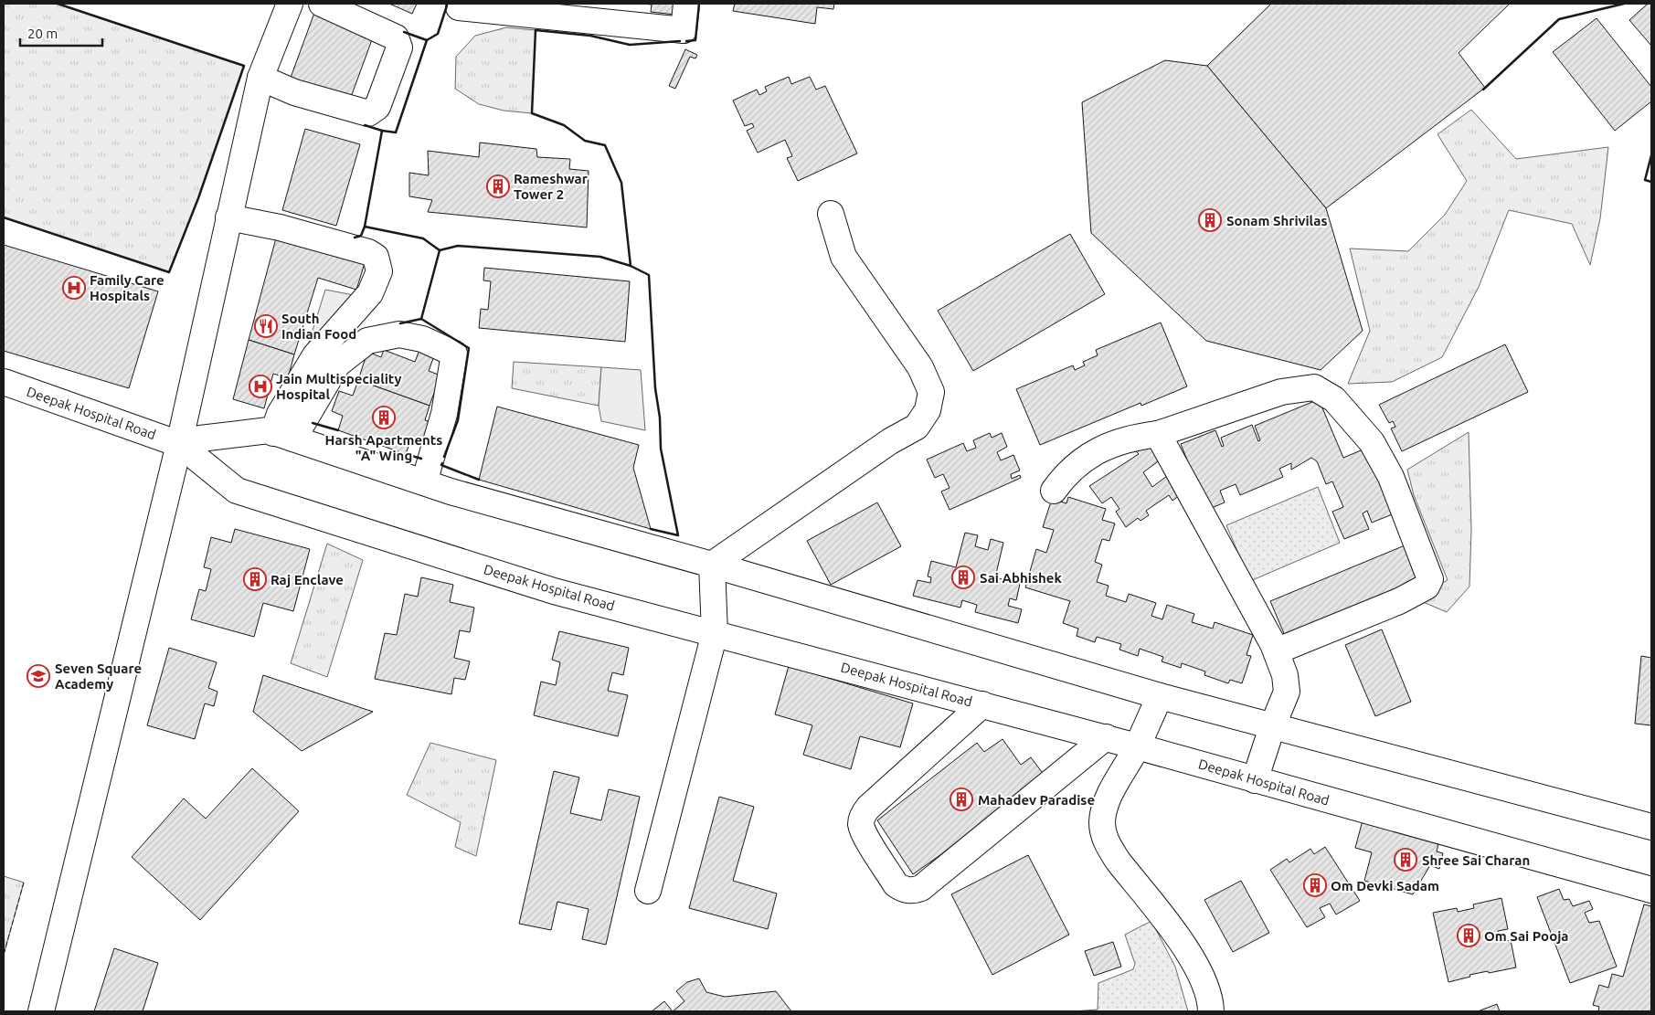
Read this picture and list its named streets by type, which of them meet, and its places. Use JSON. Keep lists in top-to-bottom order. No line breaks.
{"streets":{"street":["Deepak Hospital Road"]},"places":{"building":["Rameshwar Tower 2","Sonam Shrivilas","Harsh Apartments \"A\" Wing","Sai Abhishek","Raj Enclave","Mahadev Paradise","Shree Sai Charan","Om Devki Sadam","Om Sai Pooja"],"hospital":["Family Care Hospitals","Jain Multispeciality Hospital"],"restaurant":["South Indian Food"],"school or university":["Seven Square Academy"]},"scale_bar":"20 m"}
